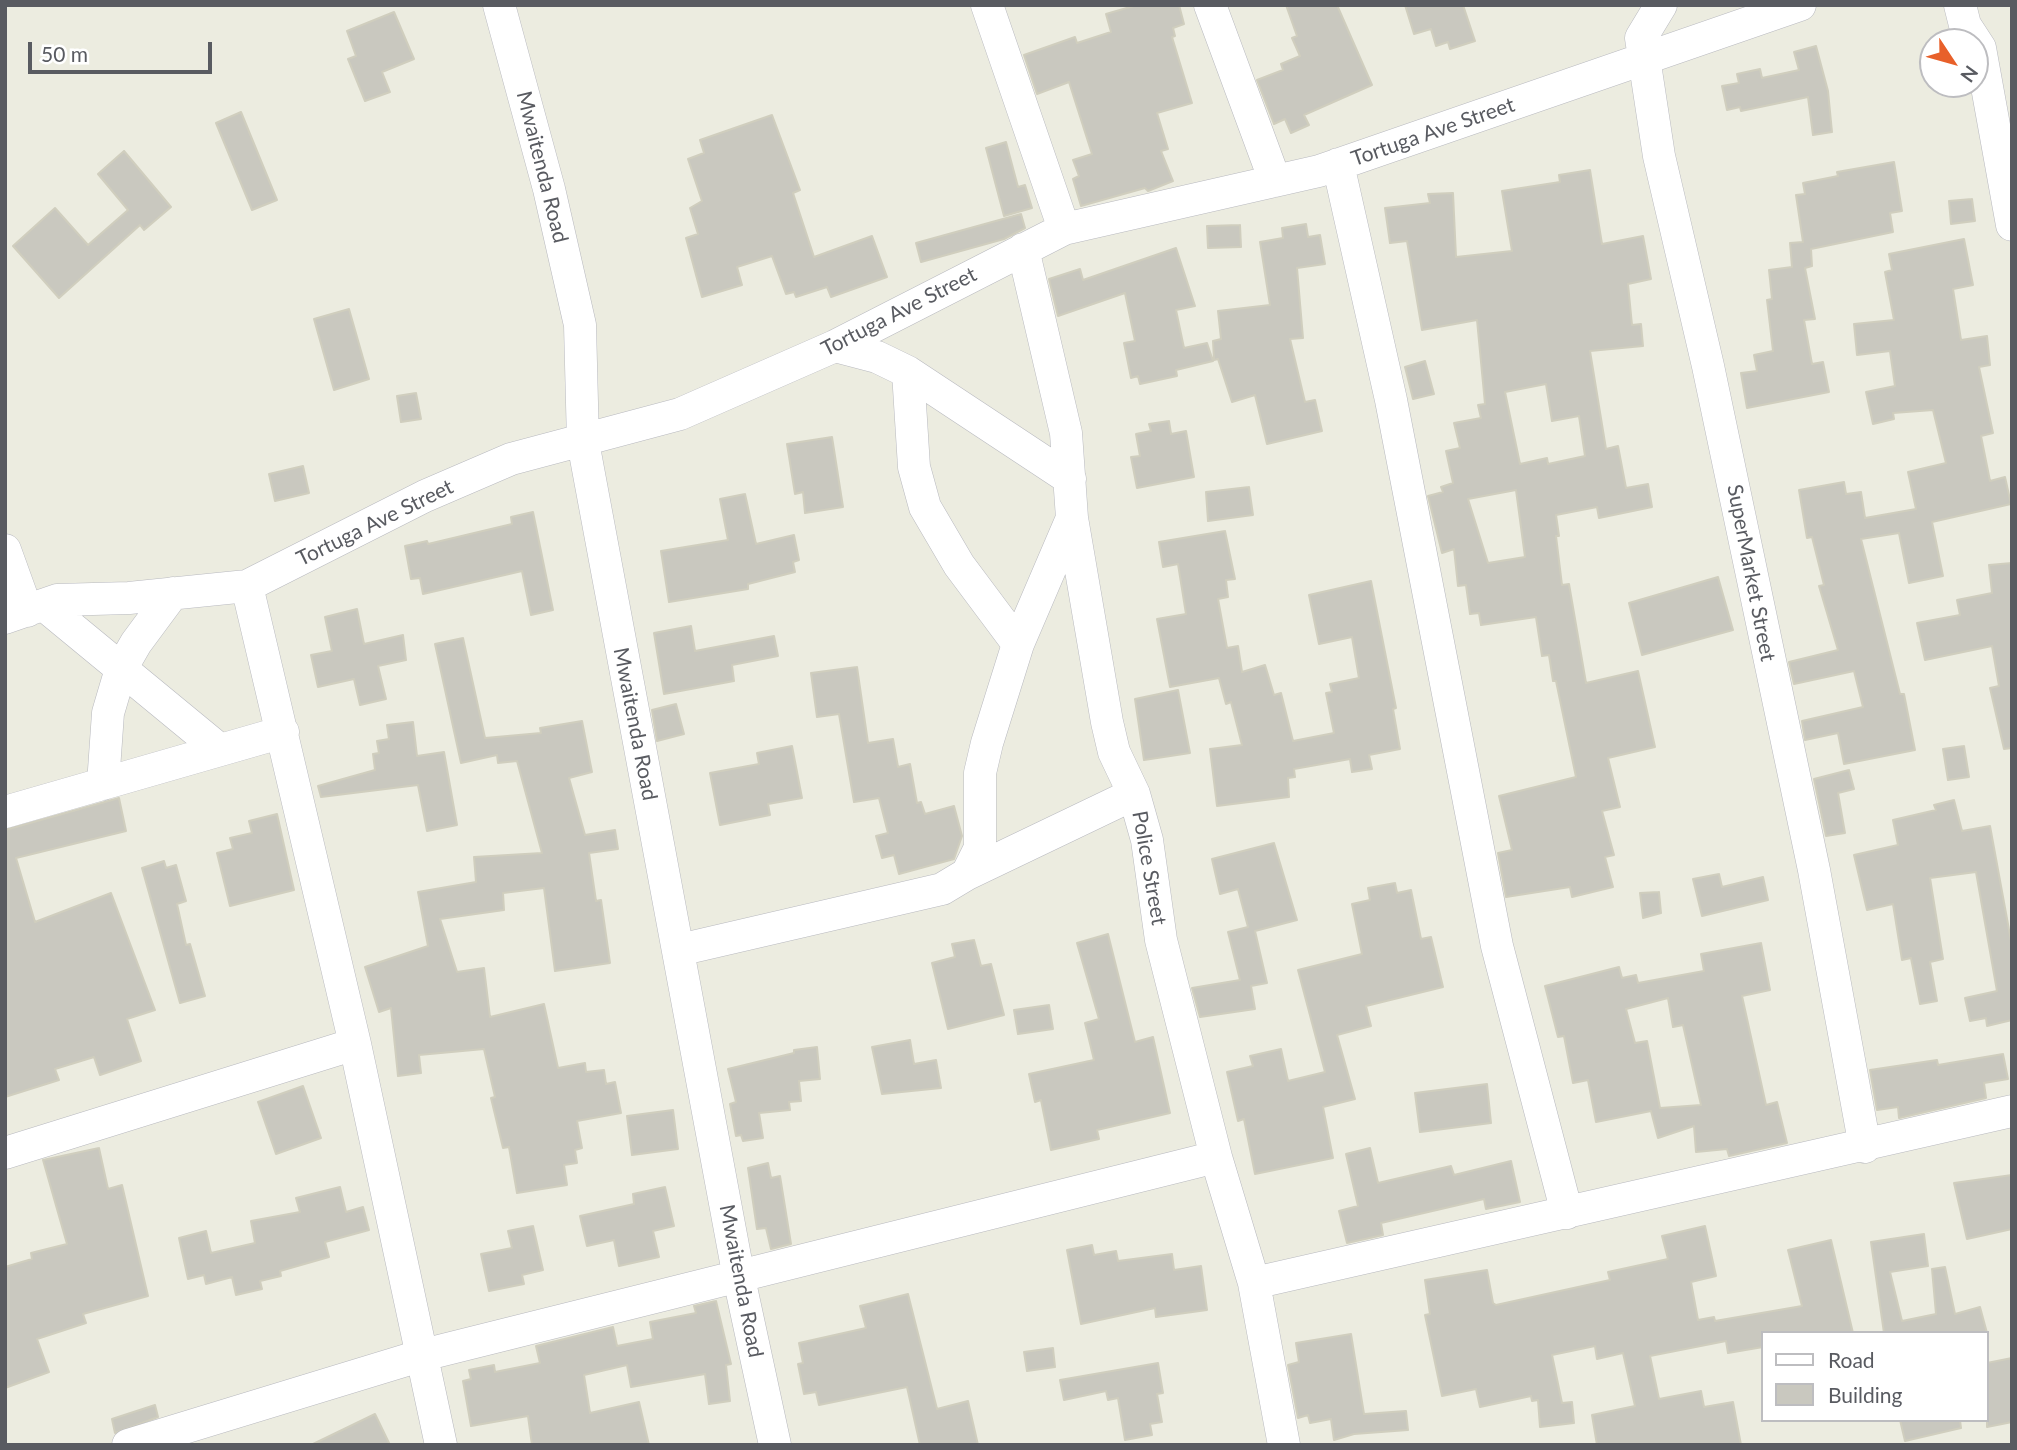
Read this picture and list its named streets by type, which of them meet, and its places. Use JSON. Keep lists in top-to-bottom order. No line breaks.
{"streets":{"street":["Tortuga Ave Street","Mwaitenda Road","SuperMarket Street","Police Street"]},"crossings":[["Tortuga Ave Street","Mwaitenda Road"],["Tortuga Ave Street","SuperMarket Street"],["Tortuga Ave Street","Police Street"]],"legend":["Road","Building"],"scale_bar":"50 m","north":"bottom right"}
